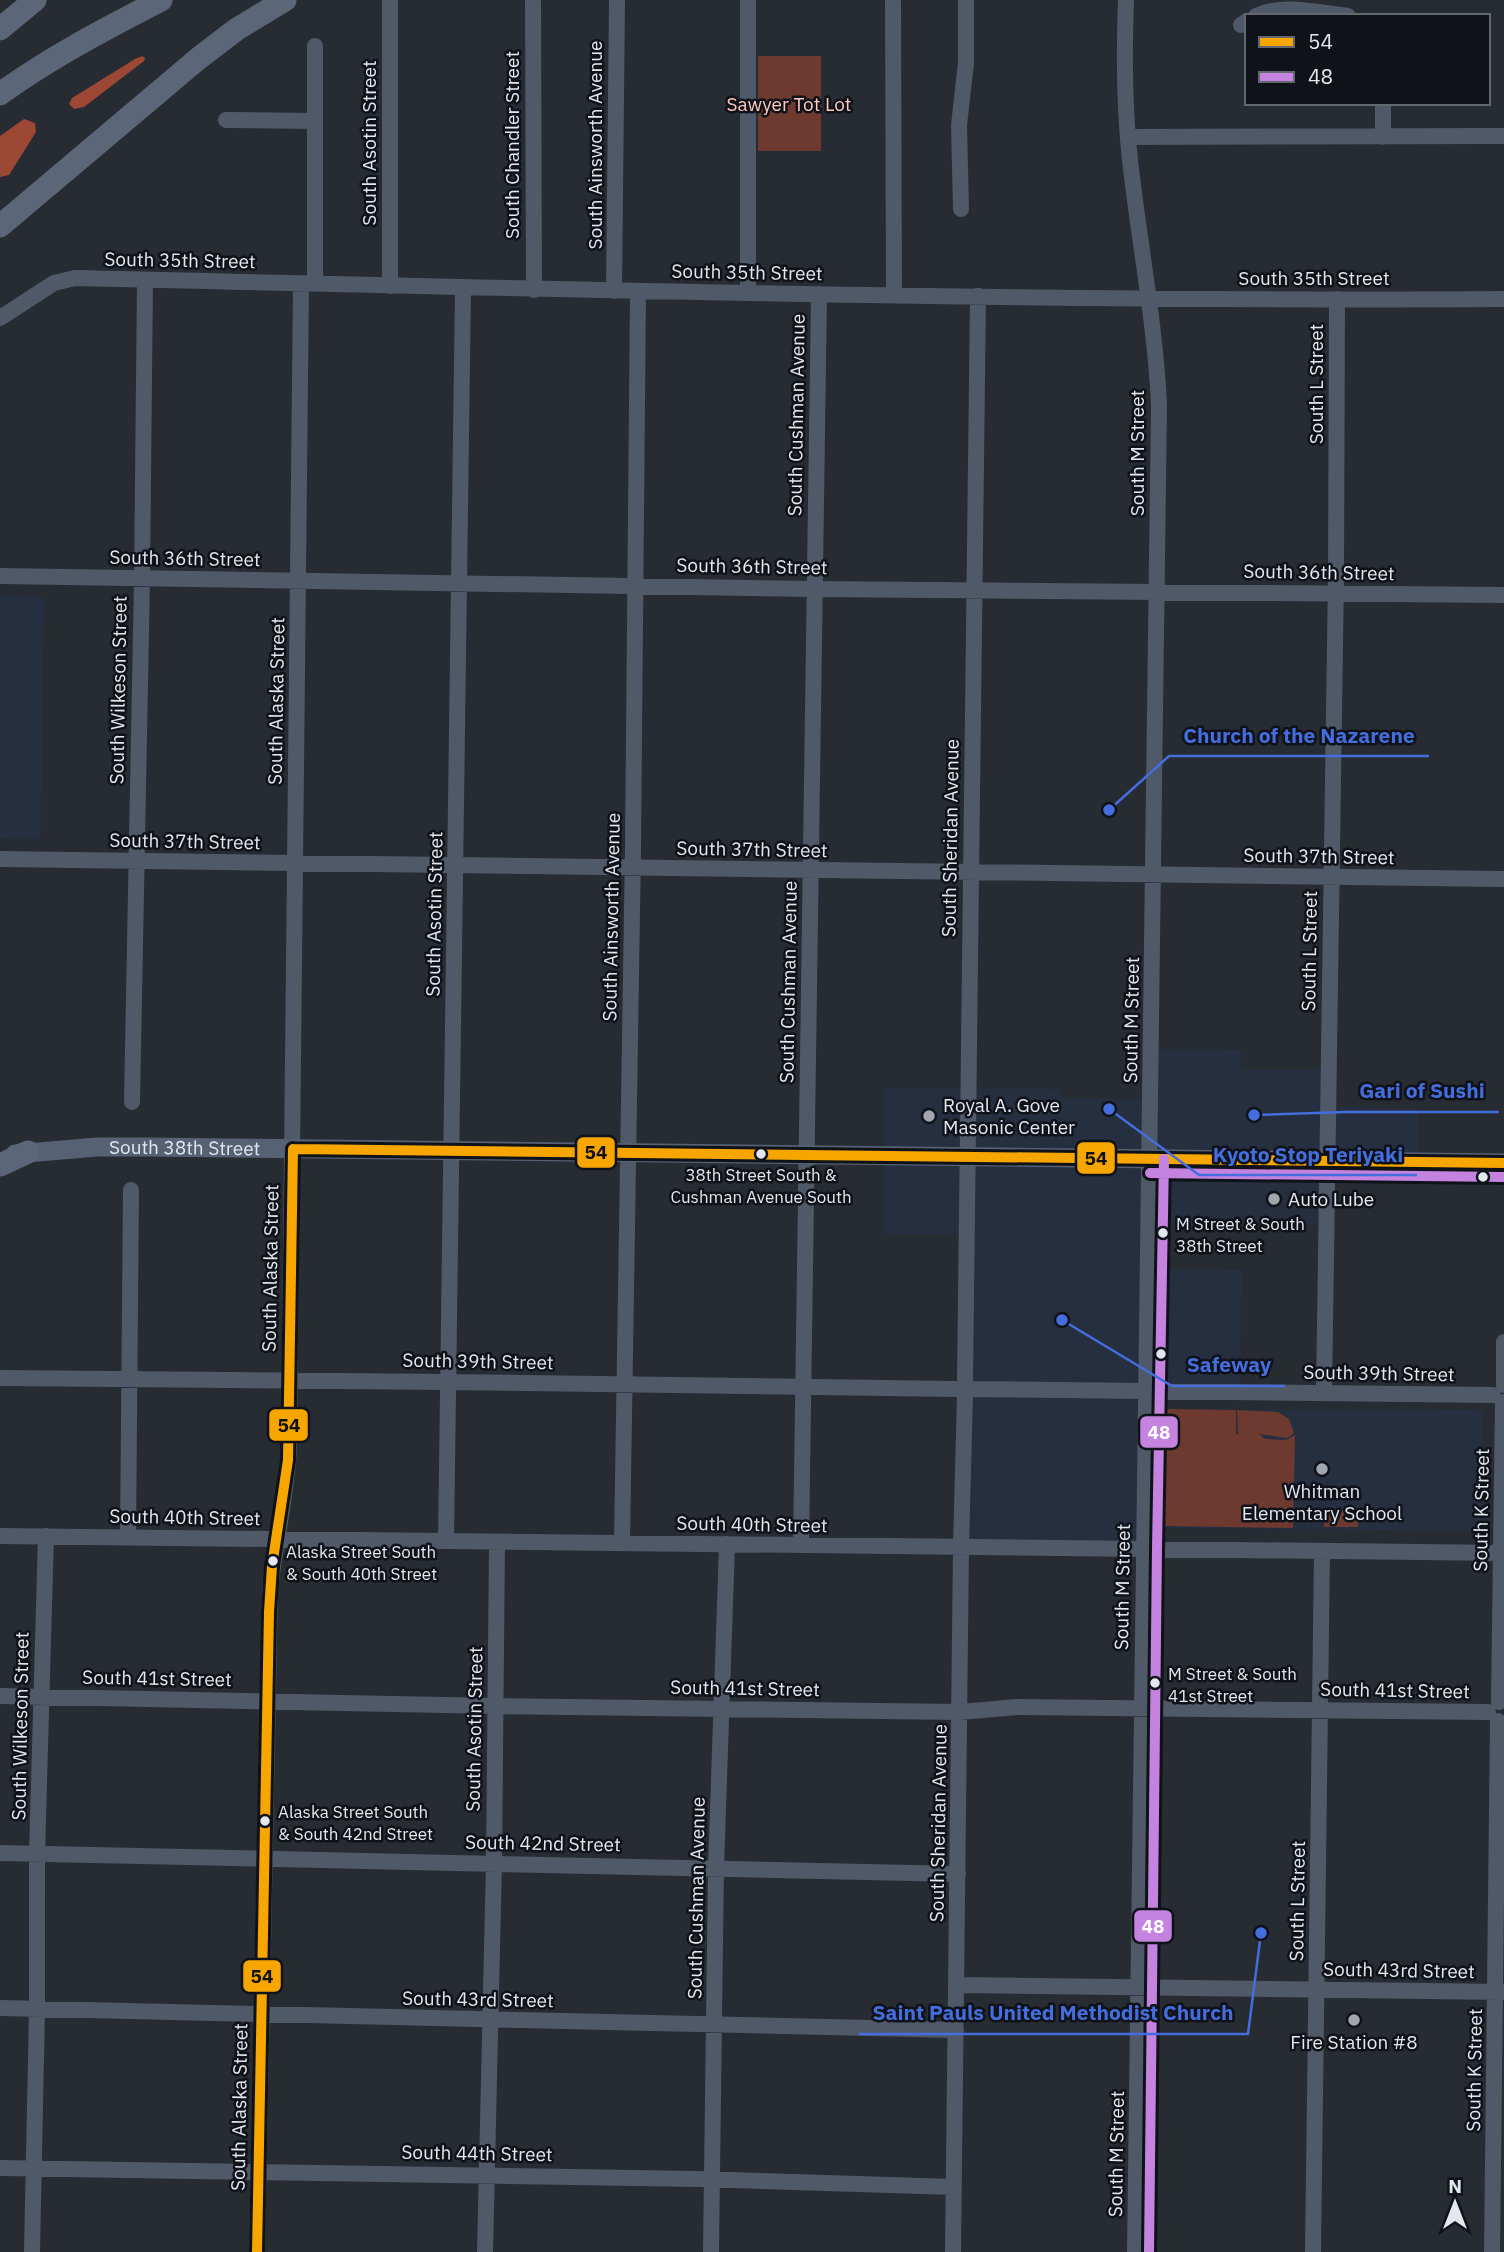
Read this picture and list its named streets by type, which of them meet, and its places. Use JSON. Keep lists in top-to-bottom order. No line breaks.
{"streets":{"main road":["South 38th Street"],"street":["South Asotin Street","South Chandler Street","South Ainsworth Avenue","South 35th Street","South L Street","South Cushman Avenue","South M Street","South 36th Street","South Wilkeson Street","South Alaska Street","South Sheridan Avenue","South 37th Street","South 39th Street","South K Street","South 40th Street","South 41st Street","South 42nd Street","South 43rd Street","South 44th Street"]},"crossings":[["South Asotin Street","South 35th Street"],["South Asotin Street","South 36th Street"],["South Asotin Street","South 37th Street"],["South Asotin Street","South 38th Street"],["South Asotin Street","South 39th Street"],["South Asotin Street","South 40th Street"],["South Asotin Street","South 41st Street"],["South Asotin Street","South 42nd Street"],["South Asotin Street","South 43rd Street"],["South Asotin Street","South 44th Street"],["South Chandler Street","South 35th Street"],["South Ainsworth Avenue","South 35th Street"],["South Ainsworth Avenue","South 36th Street"],["South Ainsworth Avenue","South 37th Street"],["South Ainsworth Avenue","South 38th Street"],["South Ainsworth Avenue","South 39th Street"],["South Ainsworth Avenue","South 40th Street"],["South 35th Street","South L Street"],["South 35th Street","South Cushman Avenue"],["South 35th Street","South M Street"],["South 35th Street","South Wilkeson Street"],["South 35th Street","South Alaska Street"],["South 35th Street","South Sheridan Avenue"],["South L Street","South 36th Street"],["South L Street","South 37th Street"],["South L Street","South 38th Street"],["South L Street","South 39th Street"],["South L Street","South 40th Street"],["South L Street","South 41st Street"],["South L Street","South 43rd Street"],["South Cushman Avenue","South 36th Street"],["South Cushman Avenue","South 37th Street"],["South Cushman Avenue","South 38th Street"],["South Cushman Avenue","South 39th Street"],["South Cushman Avenue","South 40th Street"],["South Cushman Avenue","South 41st Street"],["South Cushman Avenue","South 42nd Street"],["South Cushman Avenue","South 43rd Street"],["South Cushman Avenue","South 44th Street"],["South M Street","South 36th Street"],["South M Street","South 37th Street"],["South M Street","South 38th Street"],["South M Street","South 39th Street"],["South M Street","South 40th Street"],["South M Street","South 41st Street"],["South M Street","South 43rd Street"],["South 36th Street","South Wilkeson Street"],["South 36th Street","South Alaska Street"],["South 36th Street","South Sheridan Avenue"],["South Wilkeson Street","South 37th Street"],["South Wilkeson Street","South 40th Street"],["South Wilkeson Street","South 41st Street"],["South Wilkeson Street","South 42nd Street"],["South Wilkeson Street","South 43rd Street"],["South Wilkeson Street","South 44th Street"],["South Alaska Street","South 37th Street"],["South Alaska Street","South 38th Street"],["South Alaska Street","South 39th Street"],["South Alaska Street","South 40th Street"],["South Alaska Street","South 41st Street"],["South Alaska Street","South 42nd Street"],["South Alaska Street","South 43rd Street"],["South Alaska Street","South 44th Street"],["South Sheridan Avenue","South 37th Street"],["South Sheridan Avenue","South 38th Street"],["South Sheridan Avenue","South 39th Street"],["South Sheridan Avenue","South 40th Street"],["South Sheridan Avenue","South 41st Street"],["South Sheridan Avenue","South 42nd Street"],["South Sheridan Avenue","South 43rd Street"],["South Sheridan Avenue","South 44th Street"],["South 39th Street","South K Street"],["South K Street","South 40th Street"],["South K Street","South 41st Street"],["South K Street","South 43rd Street"]],"parks":["Sawyer Tot Lot"],"places":["Church of the Nazarene","Kyoto Stop Teriyaki","Gari of Sushi","Royal A. Gove Masonic Center","38th Street South & Cushman Avenue South","Auto Lube","M Street & South 38th Street","Safeway","Whitman Elementary School","Alaska Street South & South 40th Street","M Street & South 41st Street","Alaska Street South & South 42nd Street","Saint Pauls United Methodist Church","Fire Station #8"],"lines":["transit line 54","transit line 48"],"legend":["54","48"],"north":"top"}
